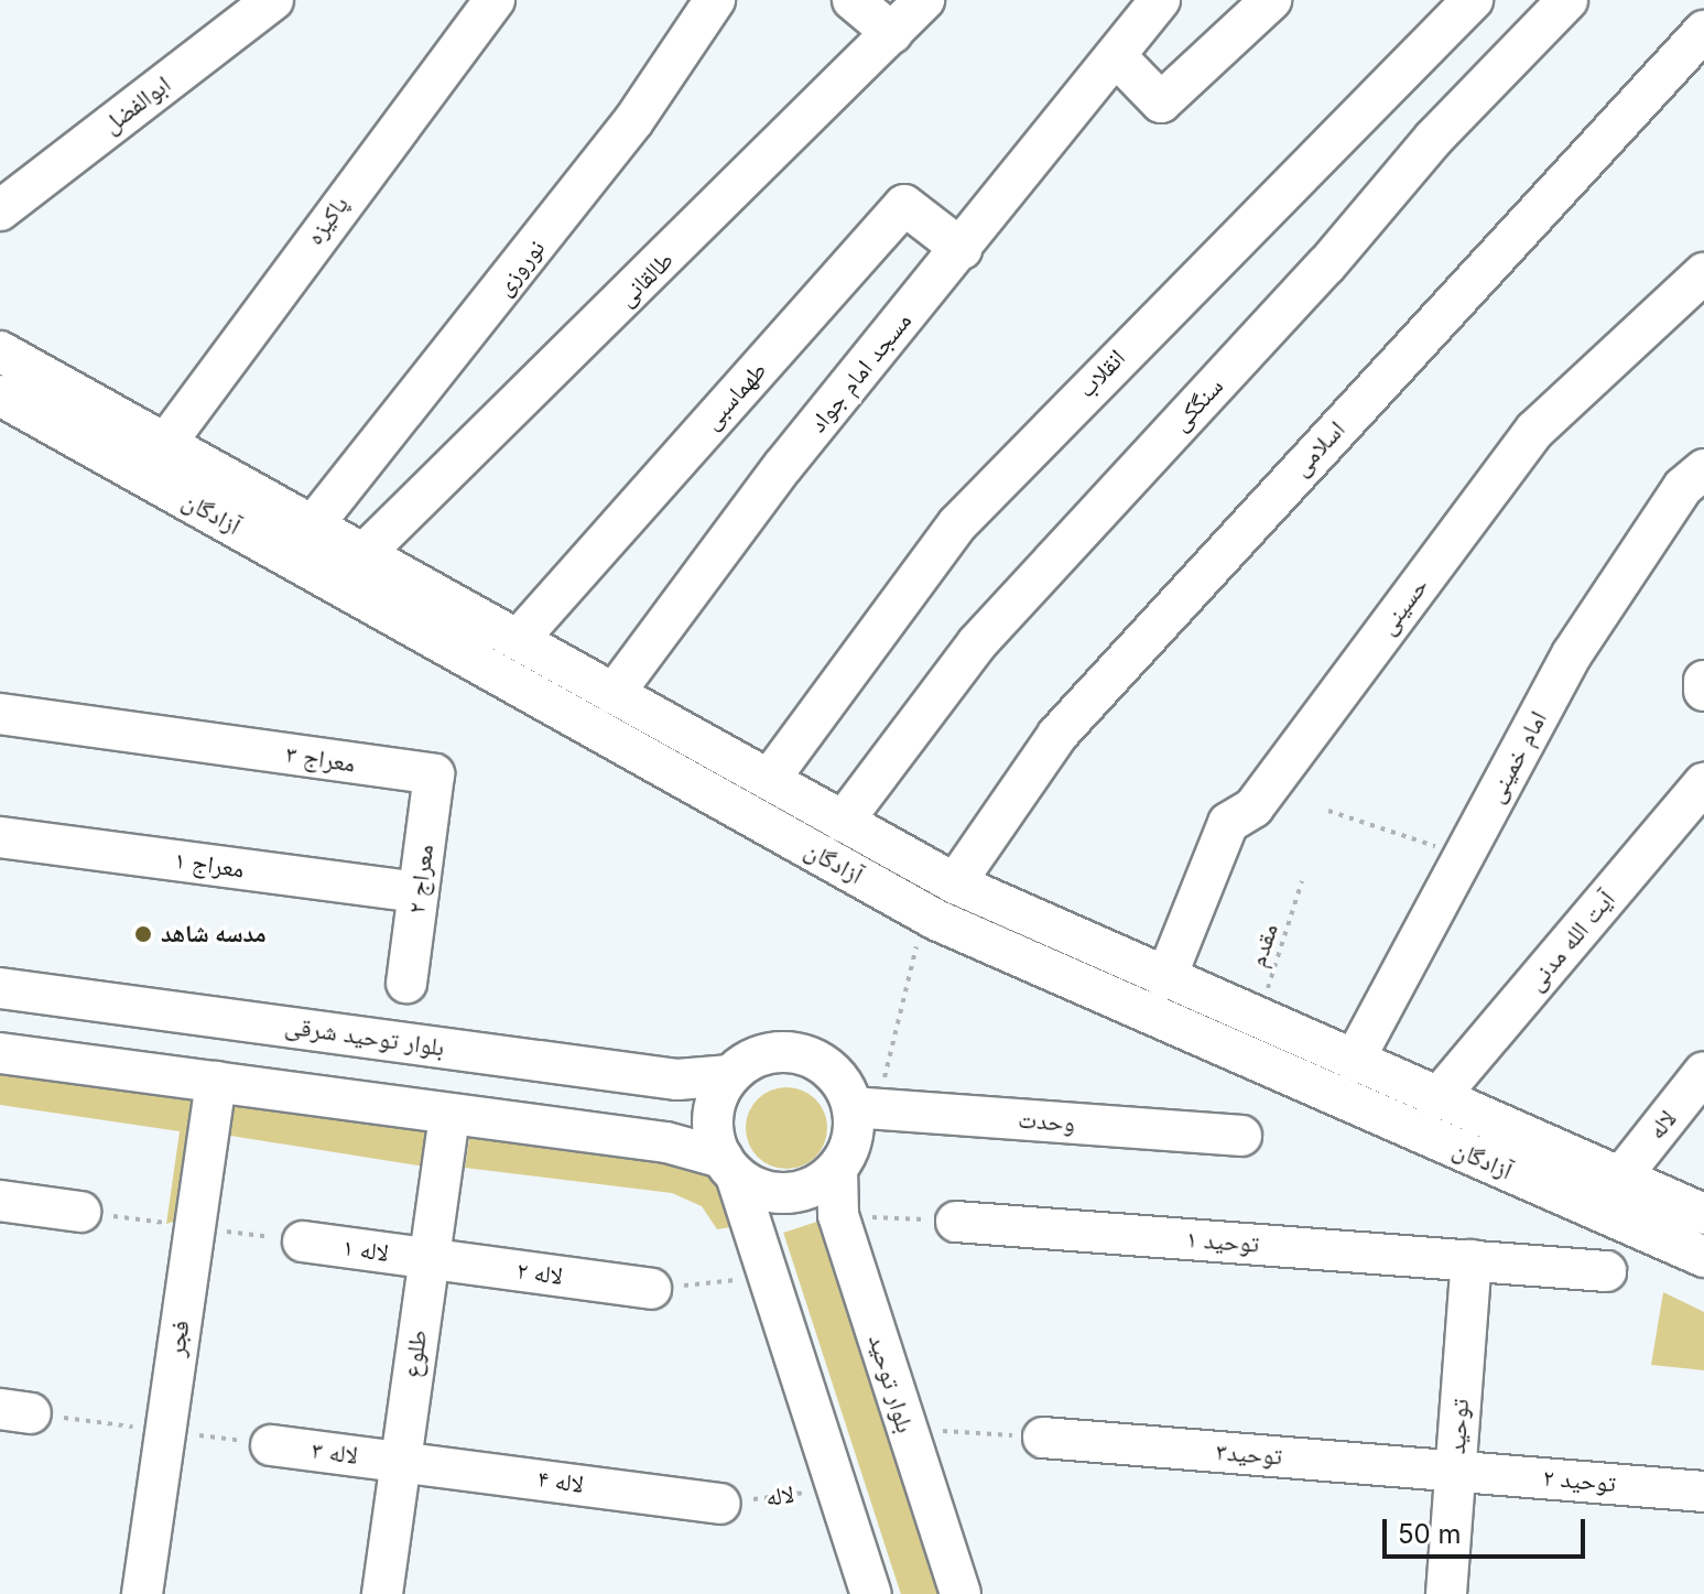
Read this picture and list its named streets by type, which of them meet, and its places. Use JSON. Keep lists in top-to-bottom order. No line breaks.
{"streets":{"street":["ابوالفضل","پاکیزه","نوروزی","طالقانی","مسجد امام جواد","انقلاب","طهماسبی","سنگکی","اسلامی","آزادگان","حسینی","امام خمینی","معراج ۳","معراج ۱","معراج ۲","آیت الله مدنی","بلوار توحید شرقی","وحدت","لاله","توحید ۱","لاله ۱","لاله ۲","فجر","طلوع","بلوار توحید","توحید","لاله ۳","توحید۳","توحید ۲","لاله ۴"],"path":["مقدم"]},"crossings":[["پاکیزه","آزادگان"],["نوروزی","آزادگان"],["طالقانی","آزادگان"],["مسجد امام جواد","طهماسبی"],["مسجد امام جواد","آزادگان"],["انقلاب","آزادگان"],["طهماسبی","آزادگان"],["سنگکی","آزادگان"],["اسلامی","آزادگان"],["آزادگان","حسینی"],["آزادگان","امام خمینی"],["آزادگان","آیت الله مدنی"],["آزادگان","مقدم"],["آزادگان","لاله"],["معراج ۳","معراج ۲"],["معراج ۱","معراج ۲"],["بلوار توحید شرقی","وحدت"],["بلوار توحید شرقی","بلوار توحید"],["وحدت","بلوار توحید"],["لاله","لاله ۴"],["توحید ۱","توحید"],["لاله ۱","لاله ۲"],["لاله ۱","طلوع"],["لاله ۲","طلوع"],["طلوع","لاله ۳"],["طلوع","لاله ۴"],["توحید","توحید۳"],["توحید","توحید ۲"],["لاله ۳","لاله ۴"],["توحید۳","توحید ۲"]],"places":["مدسه شاهد"],"scale_bar":"50 m"}
